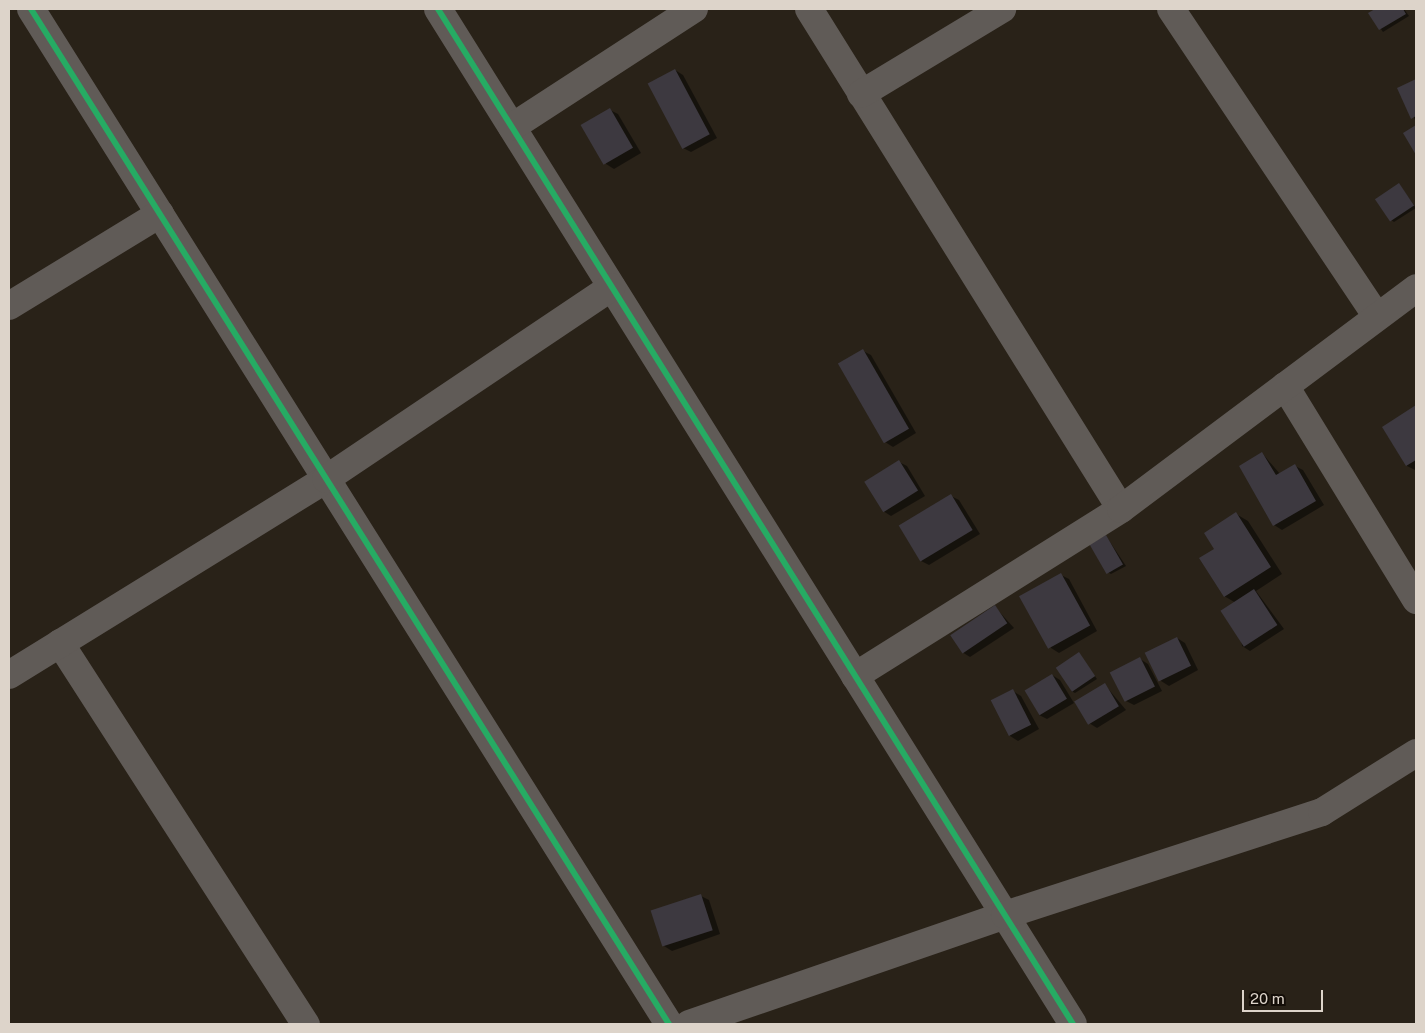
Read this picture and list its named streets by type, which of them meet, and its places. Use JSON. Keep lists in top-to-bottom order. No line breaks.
{"scale_bar":"20 m"}
